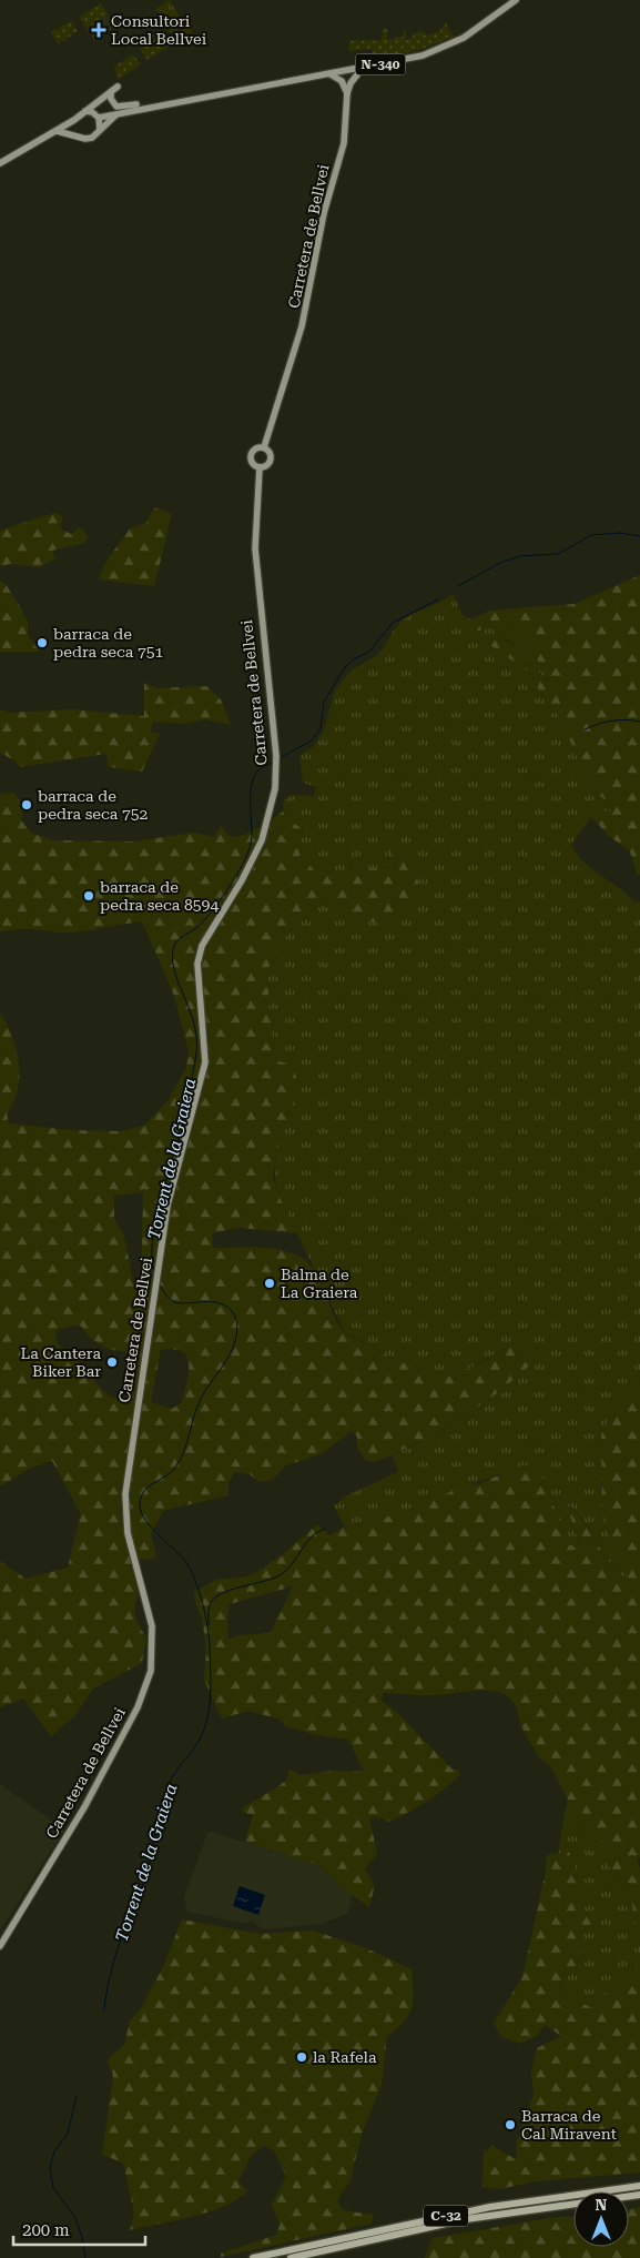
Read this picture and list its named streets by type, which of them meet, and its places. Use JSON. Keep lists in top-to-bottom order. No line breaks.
{"streets":{"highway":["C-32"],"main road":["N-340","Carretera de Bellvei"]},"water":["Torrent de la Graiera"],"places":{"health":["Consultori Local Bellvei"],"other":["barraca de pedra seca 751","barraca de pedra seca 752","barraca de pedra seca 8594","Balma de La Graiera","La Cantera Biker Bar","la Rafela","Barraca de Cal Miravent"]},"scale_bar":"200 m","north":"top"}
